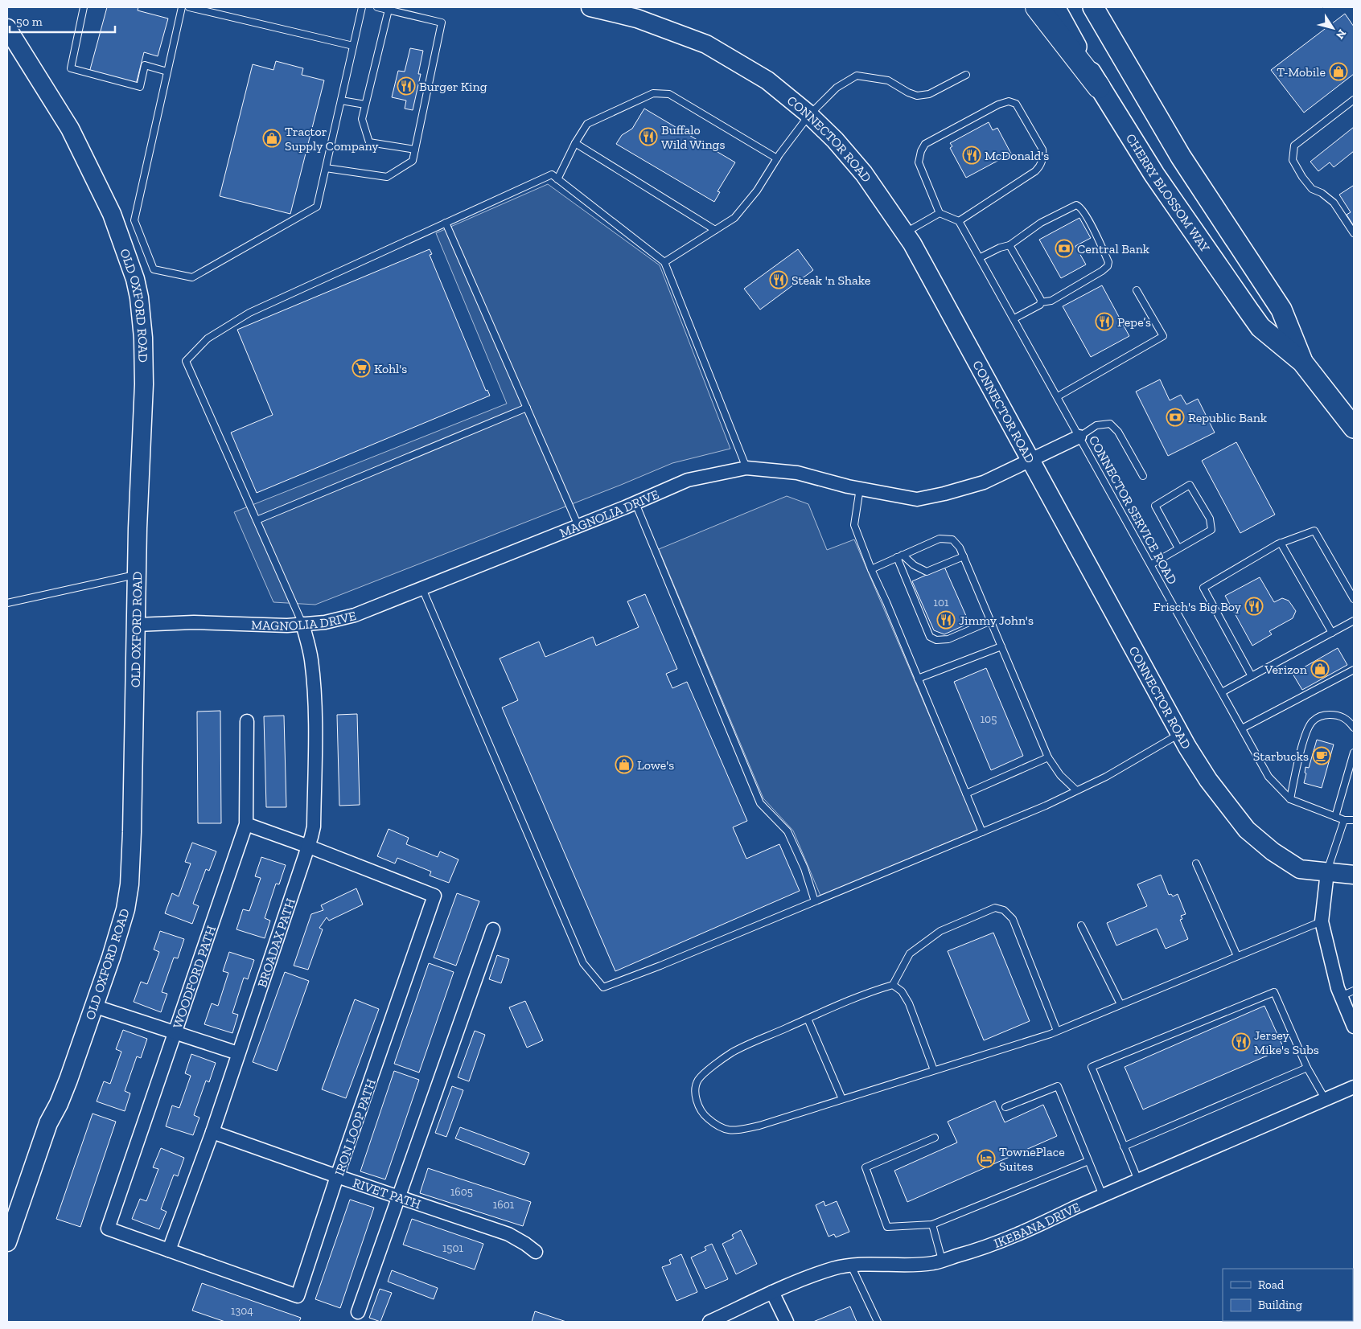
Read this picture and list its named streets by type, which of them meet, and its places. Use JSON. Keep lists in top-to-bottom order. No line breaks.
{"streets":{"main road":["CHERRY BLOSSOM WAY"],"street":["CONNECTOR ROAD","OLD OXFORD ROAD","MAGNOLIA DRIVE","BROADAX PATH","WOODFORD PATH","IRON LOOP PATH","RIVET PATH","IKEBANA DRIVE"],"lane":["CONNECTOR SERVICE ROAD"]},"crossings":[["CONNECTOR ROAD","MAGNOLIA DRIVE"],["OLD OXFORD ROAD","MAGNOLIA DRIVE"],["CONNECTOR SERVICE ROAD","MAGNOLIA DRIVE"],["MAGNOLIA DRIVE","BROADAX PATH"],["BROADAX PATH","IRON LOOP PATH"],["BROADAX PATH","RIVET PATH"],["WOODFORD PATH","IRON LOOP PATH"],["IRON LOOP PATH","RIVET PATH"]],"places":{"shop":["T-Mobile","Tractor Supply Company","Verizon","Lowe's"],"restaurant":["Burger King","Buffalo Wild Wings","McDonald's","Steak 'n Shake","Pepe’s","Frisch's Big Boy","Jimmy John's","Jersey Mike's Subs"],"bank":["Central Bank","Republic Bank"],"supermarket":["Kohl's"],"cafe":["Starbucks"],"hotel":["TownePlace Suites"]},"house_numbers":["101","105","1605","1601","1501","1304"],"legend":["Road","Building"],"scale_bar":"50 m","north":"bottom right"}
